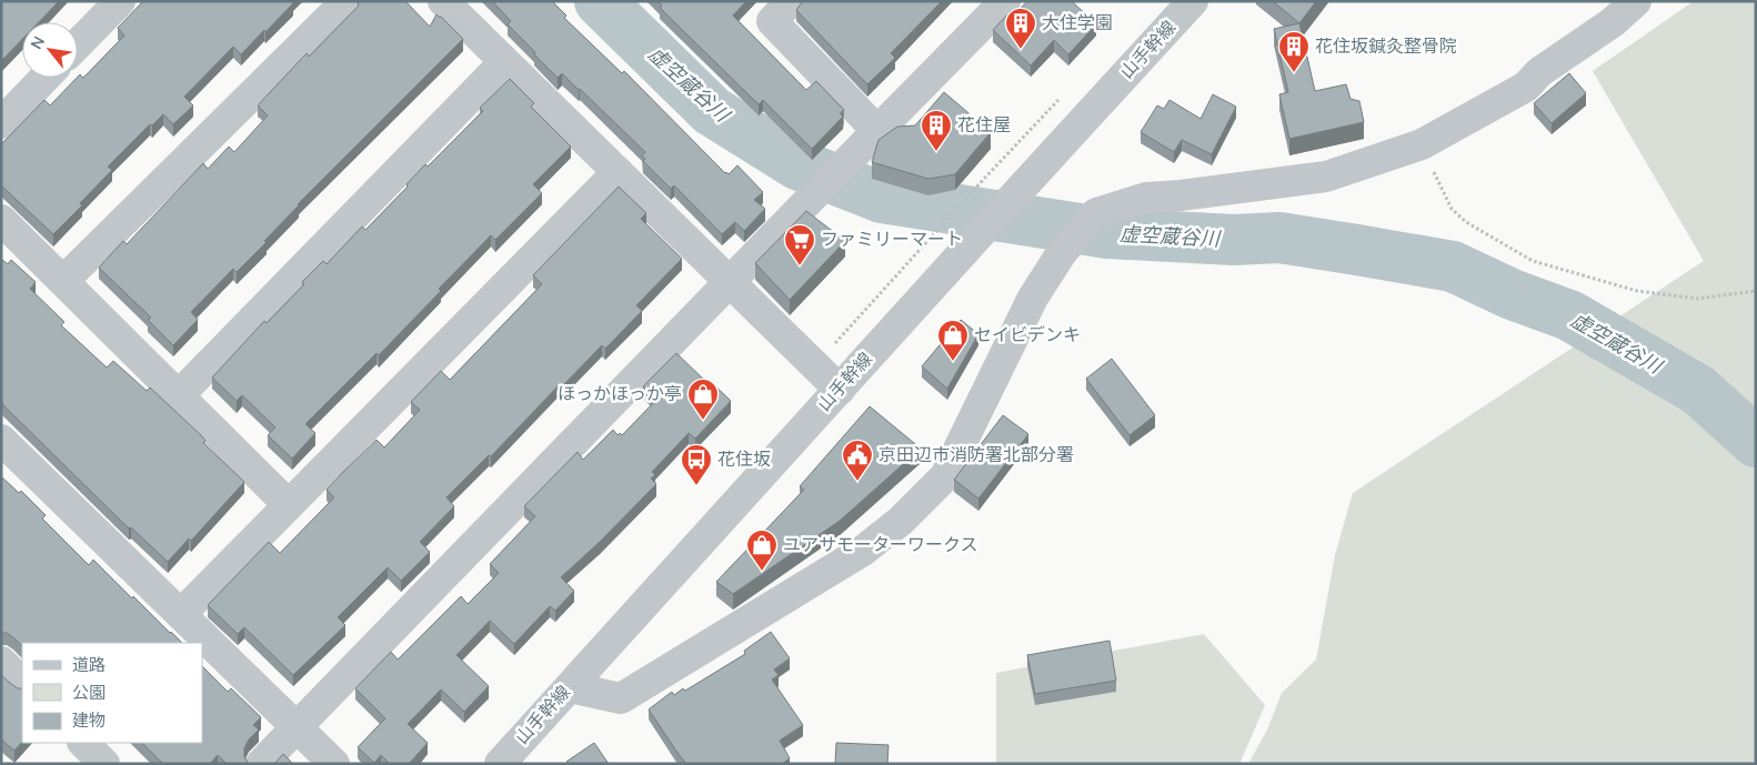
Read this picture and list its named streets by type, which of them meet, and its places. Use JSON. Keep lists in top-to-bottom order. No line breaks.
{"streets":{"street":["山手幹線"]},"water":["虚空蔵谷川"],"places":{"building":["大住学園","花住坂鍼灸整骨院","花住屋"],"supermarket":["ファミリーマート"],"shop":["セイビデンキ","ほっかほっか亭","ユアサモーターワークス"],"public building":["京田辺市消防署北部分署"],"bus stop":["花住坂"]},"legend":["道路","公園","建物"],"north":"top left"}
